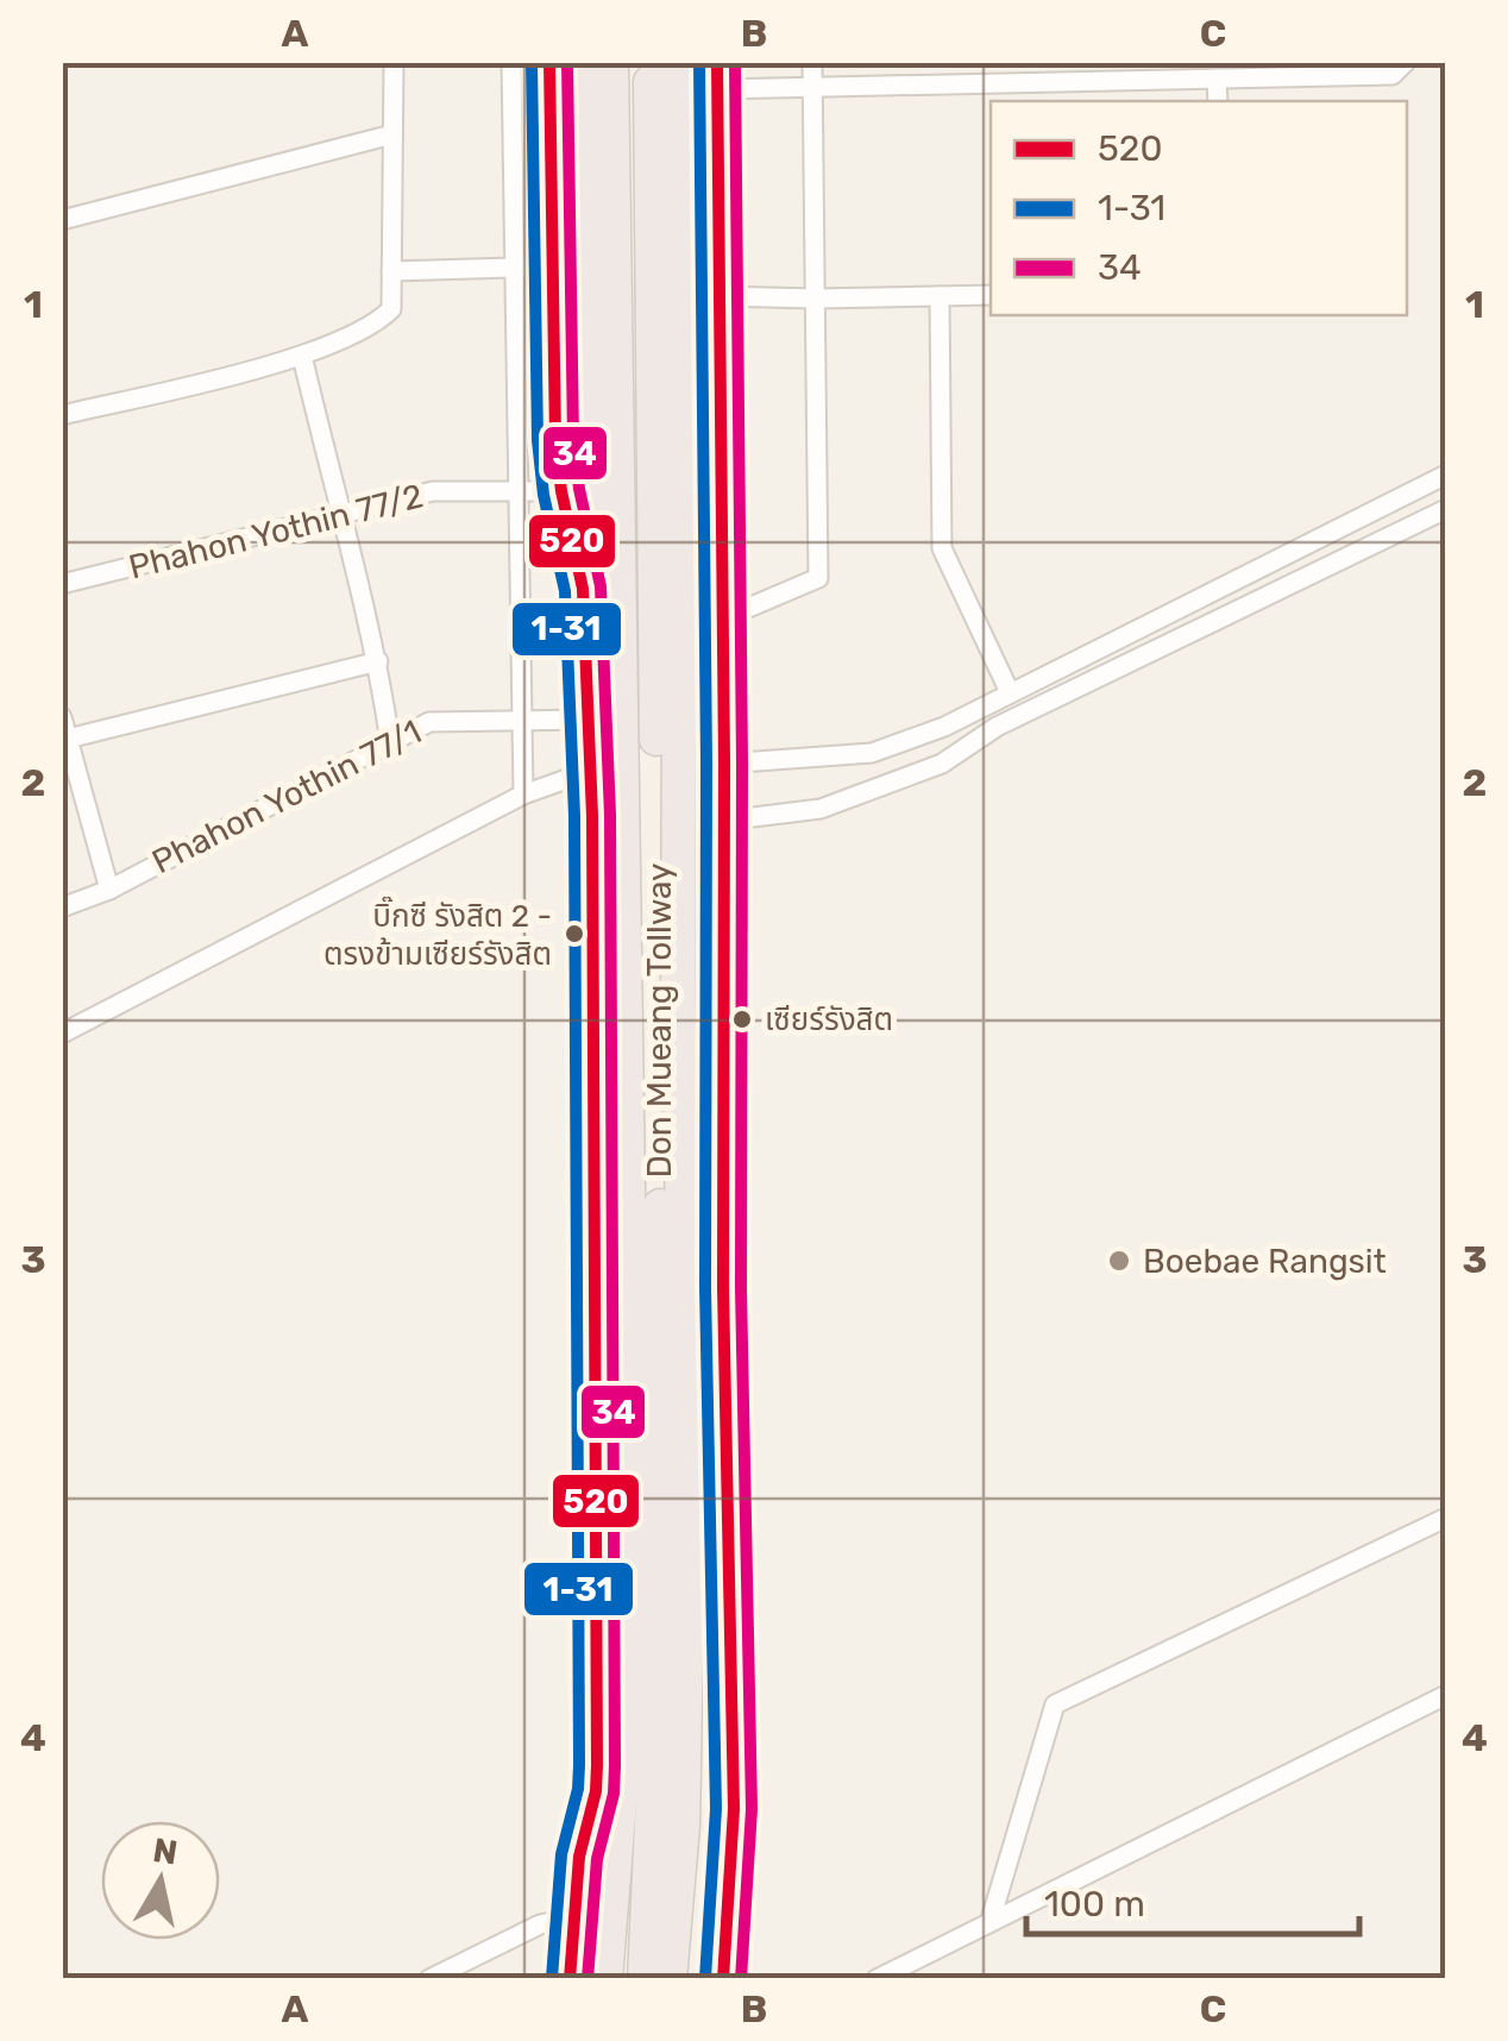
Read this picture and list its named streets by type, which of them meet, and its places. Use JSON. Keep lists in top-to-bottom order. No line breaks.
{"streets":{"highway":["Don Mueang Tollway"],"street":["Phahon Yothin 77/2","Phahon Yothin 77/1"]},"places":["บิ๊กซี รังสิต 2 - ตรงข้ามเซียร์รังสิต","เซียร์รังสิต","Boebae Rangsit"],"lines":["transit line 520","transit line 1-31","transit line 34"],"legend":["520","1-31","34"],"scale_bar":"100 m","north":"top","grid":{"columns":["A","B","C"],"rows":["1","2","3","4"]}}
